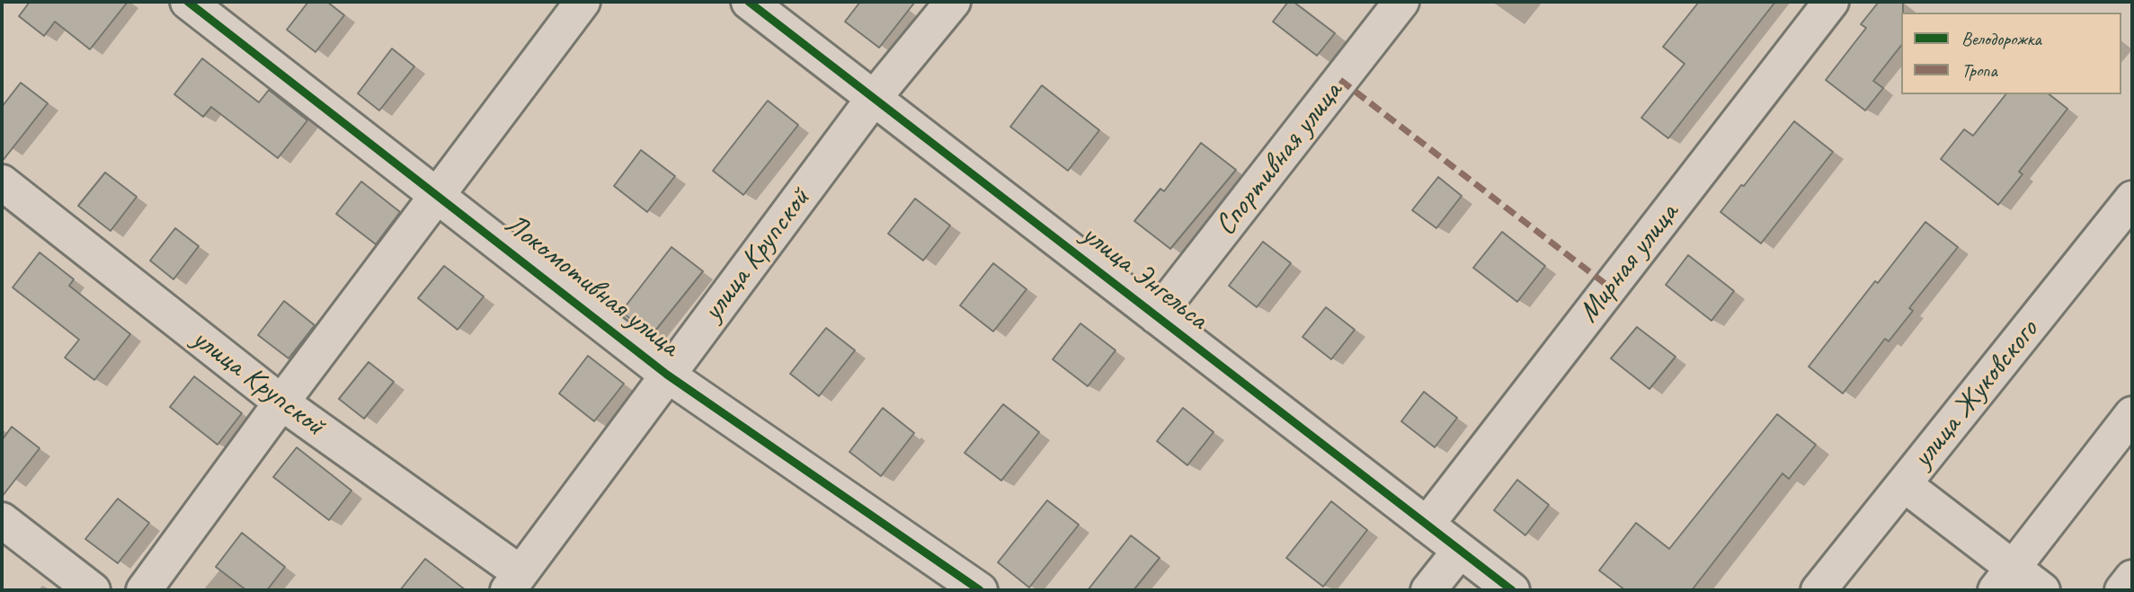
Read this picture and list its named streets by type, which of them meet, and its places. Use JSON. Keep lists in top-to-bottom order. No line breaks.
{"streets":{"street":["Спортивная улица","улица Крупской","Мирная улица","улица Энгельса","Локомотивная улица","улица Жуковского"]},"crossings":[["Спортивная улица","улица Энгельса"],["улица Крупской","улица Энгельса"],["улица Крупской","Локомотивная улица"],["Мирная улица","улица Энгельса"]],"legend":["Велодорожка","Тропа"]}
